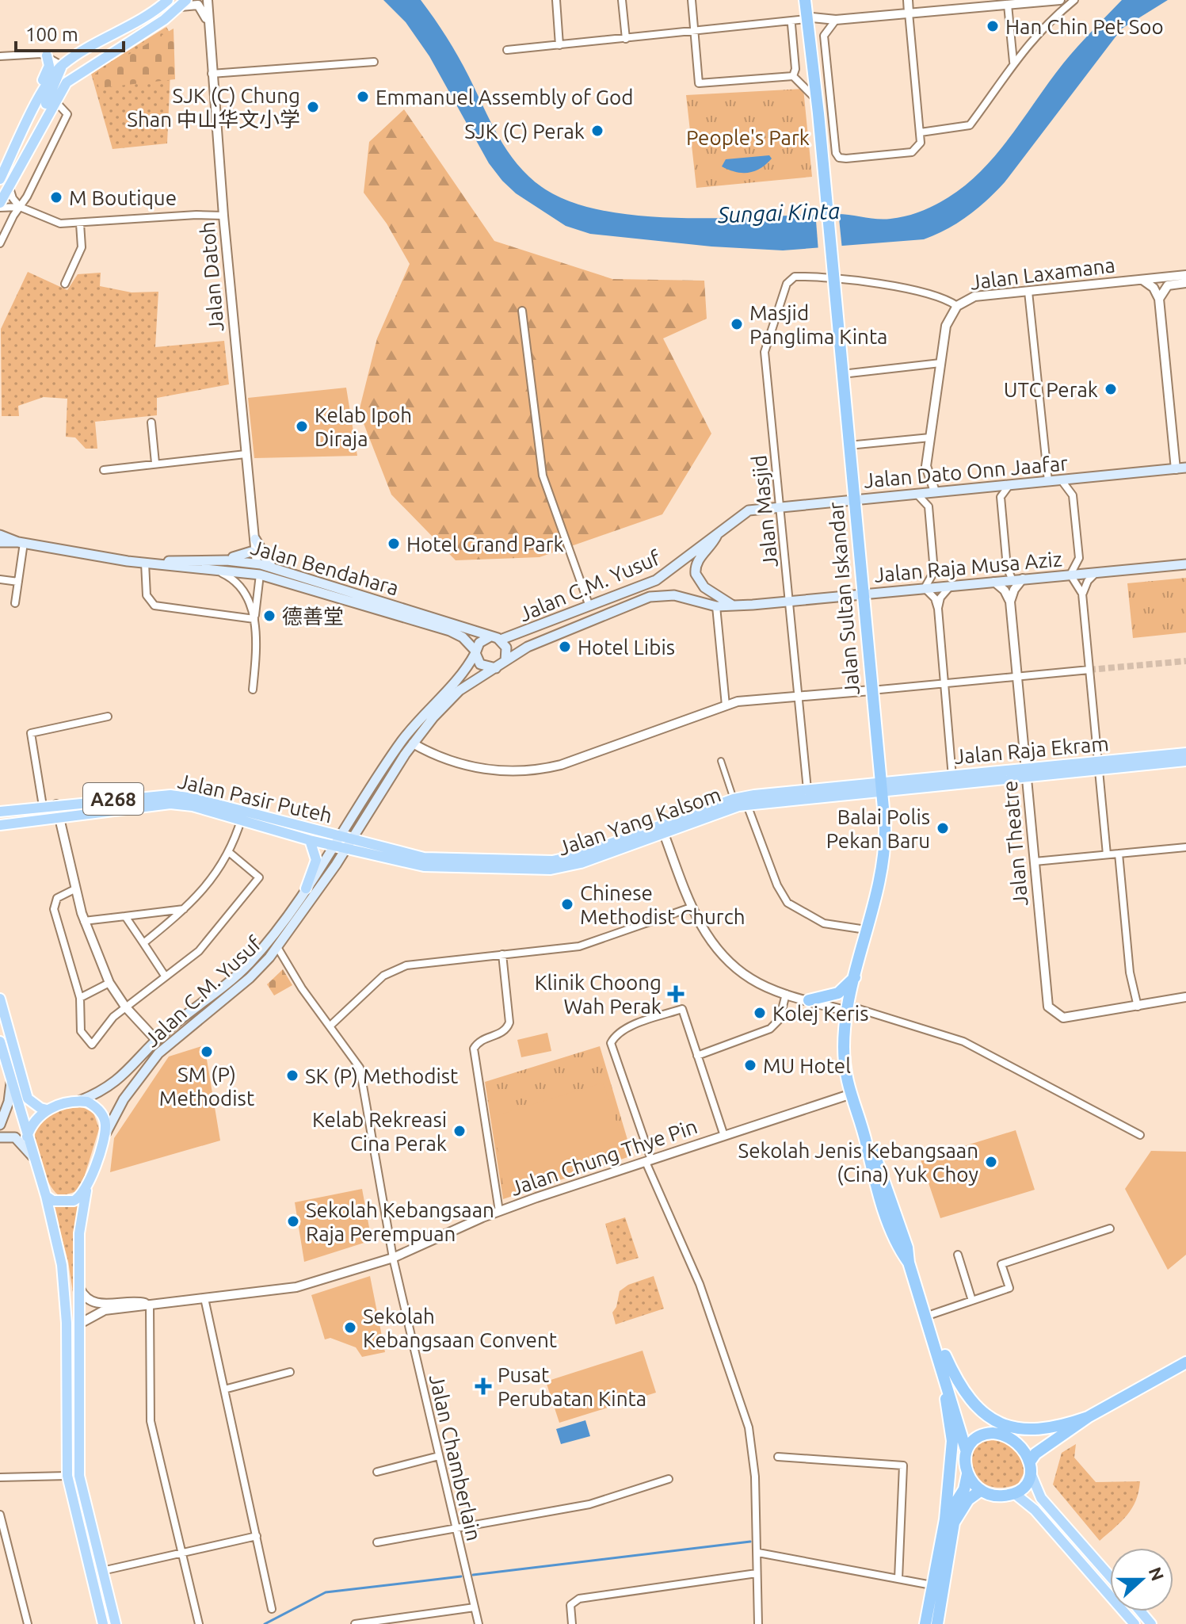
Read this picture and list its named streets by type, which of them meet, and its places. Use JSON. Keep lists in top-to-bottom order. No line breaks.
{"streets":{"highway":["Jalan Sultan Iskandar"],"main road":["Jalan Dato Onn Jaafar","Jalan Raja Musa Aziz","Jalan Bendahara","Jalan C.M. Yusuf","Jalan Raja Ekram","Jalan Pasir Puteh","A268","Jalan Yang Kalsom"],"street":["Jalan Laxamana","Jalan Datoh","Jalan Masjid","Jalan Theatre","Jalan Chung Thye Pin","Jalan Chamberlain"]},"crossings":[["Jalan Laxamana","Jalan Masjid"],["Jalan Laxamana","Jalan Sultan Iskandar"],["Jalan Datoh","Jalan Bendahara"],["Jalan Dato Onn Jaafar","Jalan Masjid"],["Jalan Dato Onn Jaafar","Jalan Raja Musa Aziz"],["Jalan Dato Onn Jaafar","Jalan C.M. Yusuf"],["Jalan Dato Onn Jaafar","Jalan Sultan Iskandar"],["Jalan Masjid","Jalan Raja Musa Aziz"],["Jalan Masjid","Jalan Sultan Iskandar"],["Jalan Masjid","Jalan Yang Kalsom"],["Jalan Raja Musa Aziz","Jalan C.M. Yusuf"],["Jalan Raja Musa Aziz","Jalan Sultan Iskandar"],["Jalan Bendahara","Jalan C.M. Yusuf"],["Jalan C.M. Yusuf","Jalan Pasir Puteh"],["Jalan C.M. Yusuf","Jalan Yang Kalsom"],["Jalan C.M. Yusuf","Jalan Chamberlain"],["Jalan Sultan Iskandar","Jalan Raja Ekram"],["Jalan Sultan Iskandar","Jalan Yang Kalsom"],["Jalan Sultan Iskandar","Jalan Chung Thye Pin"],["Jalan Raja Ekram","Jalan Yang Kalsom"],["Jalan Raja Ekram","Jalan Theatre"],["Jalan Pasir Puteh","Jalan Yang Kalsom"],["Jalan Chung Thye Pin","Jalan Chamberlain"]],"water":["Sungai Kinta"],"parks":["People's Park"],"places":{"other":["Han Chin Pet Soo","Emmanuel Assembly of God","SJK (C) Chung Shan 中山华文小学","SJK (C) Perak","M Boutique","Masjid Panglima Kinta","UTC Perak","Kelab Ipoh Diraja","Hotel Grand Park","德善堂","Hotel Libis","Balai Polis Pekan Baru","Chinese Methodist Church","Kolej Keris","SM (P) Methodist","MU Hotel","SK (P) Methodist","Kelab Rekreasi Cina Perak","Sekolah Jenis Kebangsaan (Cina) Yuk Choy","Sekolah Kebangsaan Raja Perempuan","Sekolah Kebangsaan Convent"],"health":["Klinik Choong Wah Perak","Pusat Perubatan Kinta"]},"scale_bar":"100 m","north":"right"}
